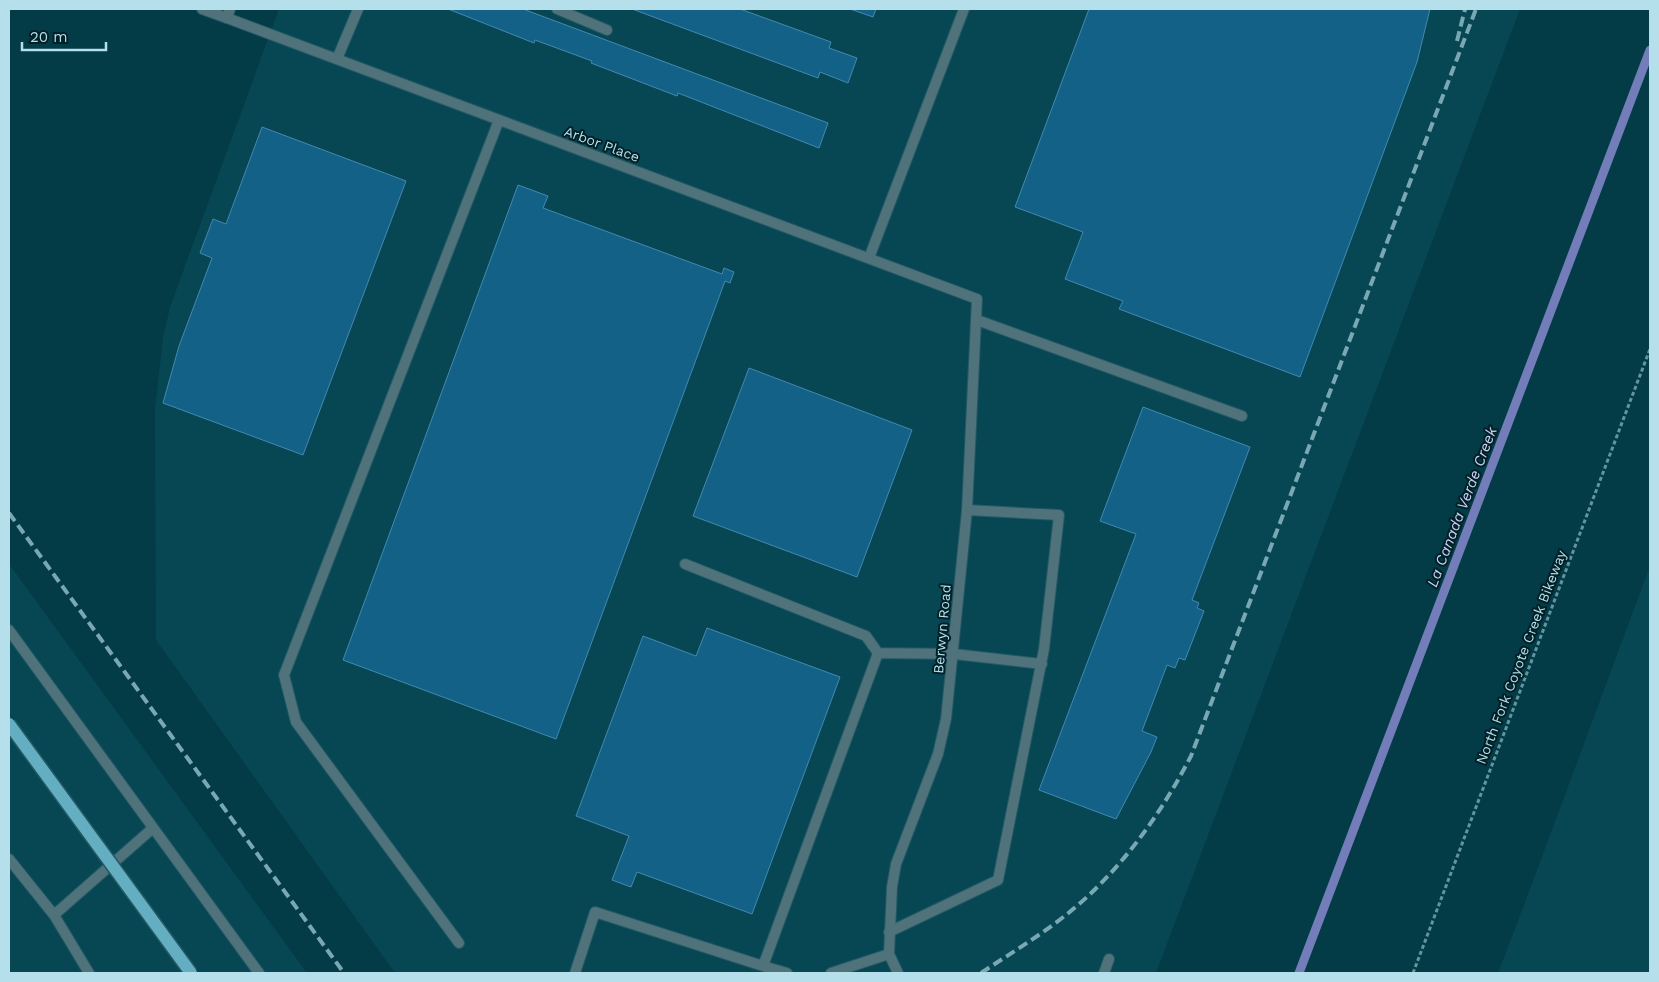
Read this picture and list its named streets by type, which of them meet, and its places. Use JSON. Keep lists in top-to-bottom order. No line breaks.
{"streets":{"street":["Arbor Place","Berwyn Road"],"path":["North Fork Coyote Creek Bikeway"]},"crossings":[["Arbor Place","Berwyn Road"]],"water":["La Canada Verde Creek"],"scale_bar":"20 m"}
